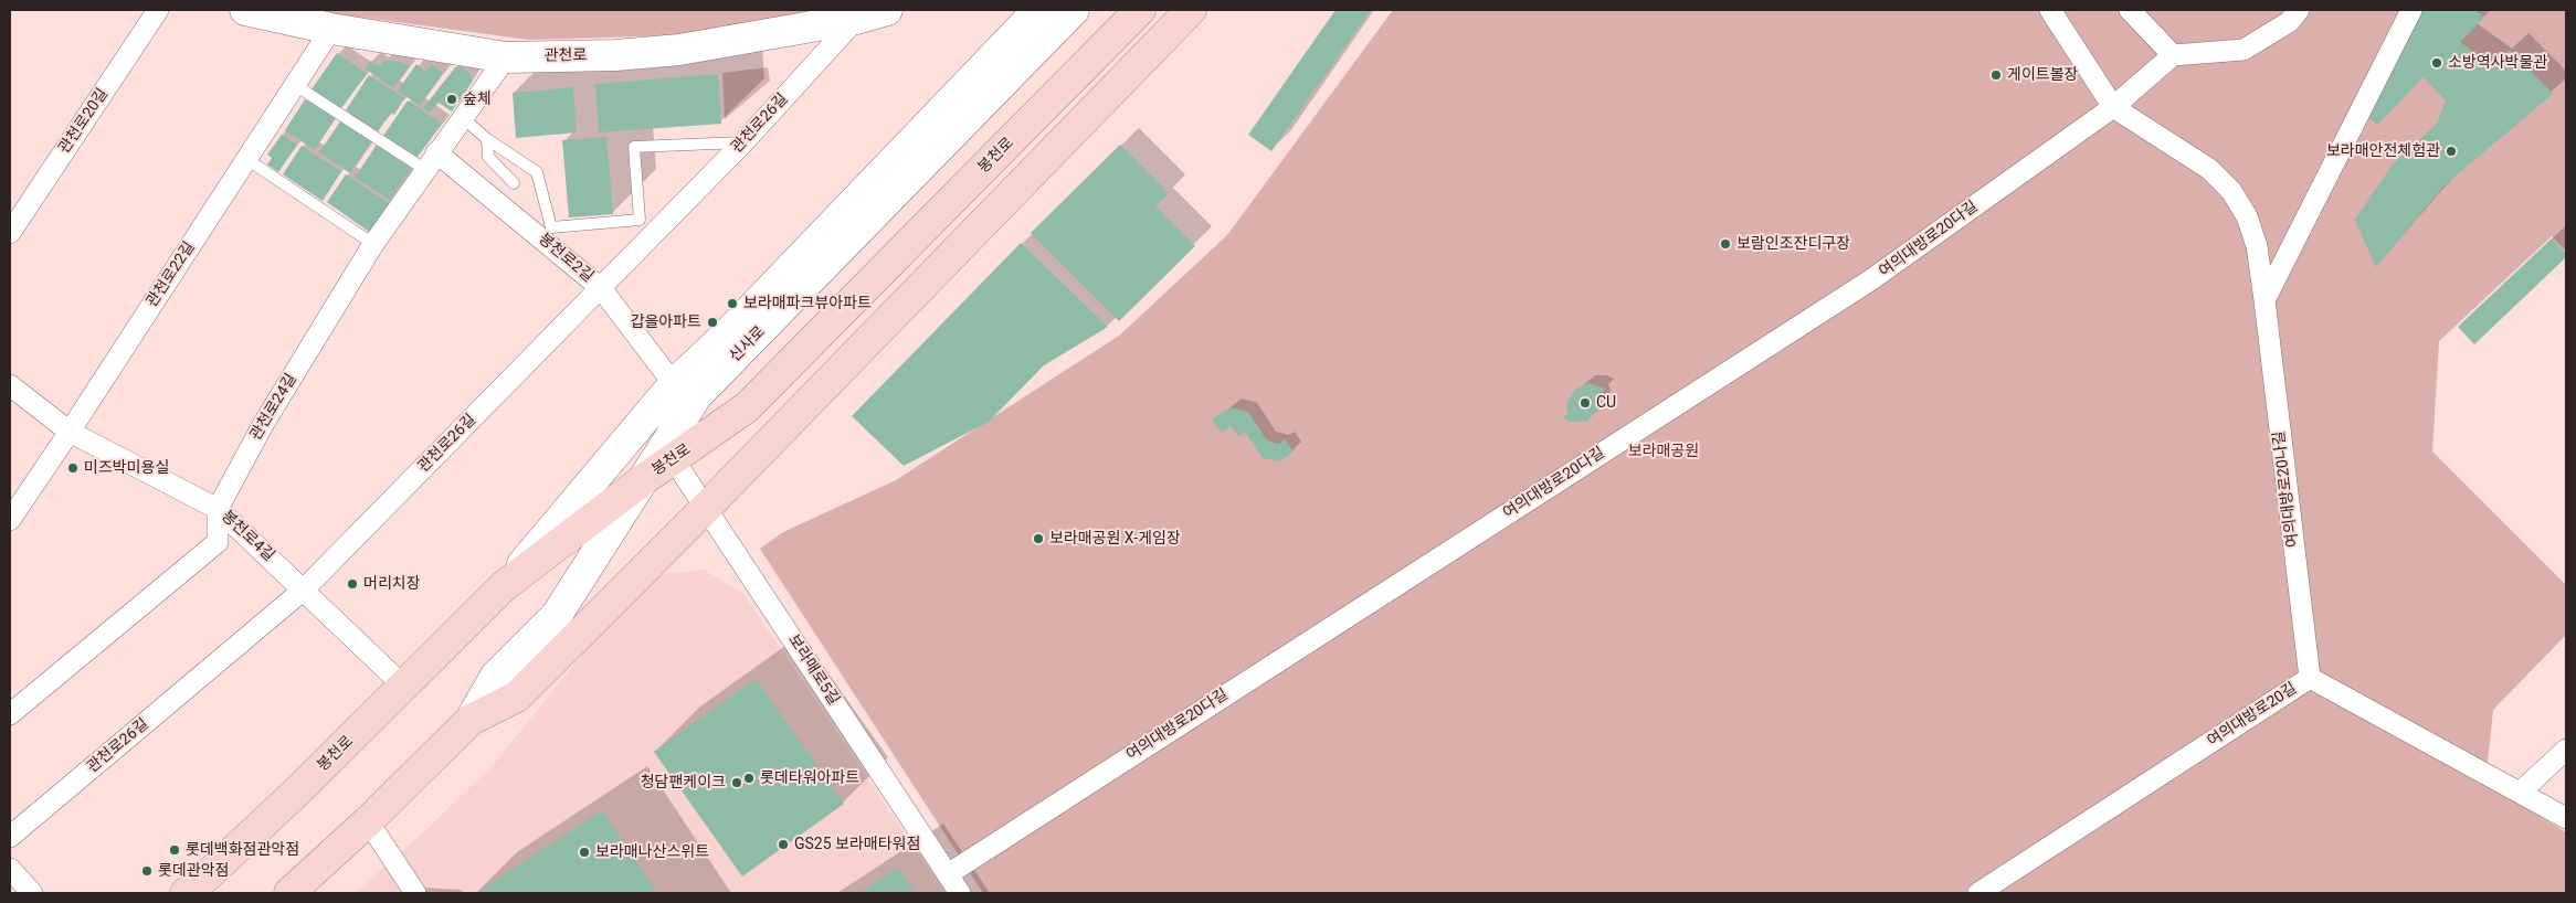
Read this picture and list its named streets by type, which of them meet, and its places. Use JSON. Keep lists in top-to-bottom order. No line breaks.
{"streets":{"main road":["관천로","봉천로","신사로"],"street":["관천로20길","관천로26길","여의대방로20다길","봉천로2길","관천로22길","관천로24길","여의대방로20나길","봉천로4길","보라매로5길","여의대방로20길"]},"crossings":[["관천로","관천로26길"],["관천로","관천로22길"],["관천로","관천로24길"],["관천로26길","봉천로2길"],["관천로26길","봉천로4길"],["봉천로","신사로"],["봉천로","봉천로4길"],["봉천로","보라매로5길"],["여의대방로20다길","여의대방로20나길"],["여의대방로20다길","보라매로5길"],["봉천로2길","신사로"],["봉천로2길","관천로24길"],["관천로22길","봉천로4길"],["신사로","보라매로5길"],["관천로24길","봉천로4길"],["여의대방로20나길","여의대방로20길"]],"parks":["보라매공원"],"places":["소방역사박물관","게이트볼장","숲체","보라매안전체험관","보람인조잔디구장","보라매파크뷰아파트","갑을아파트","CU","미즈박미용실","보라매공원 X-게임장","머리치장","롯데타워아파트","청담팬케이크","GS25 보라매타워점","롯데백화점관악점","보라매나산스위트","롯데관악점"]}
